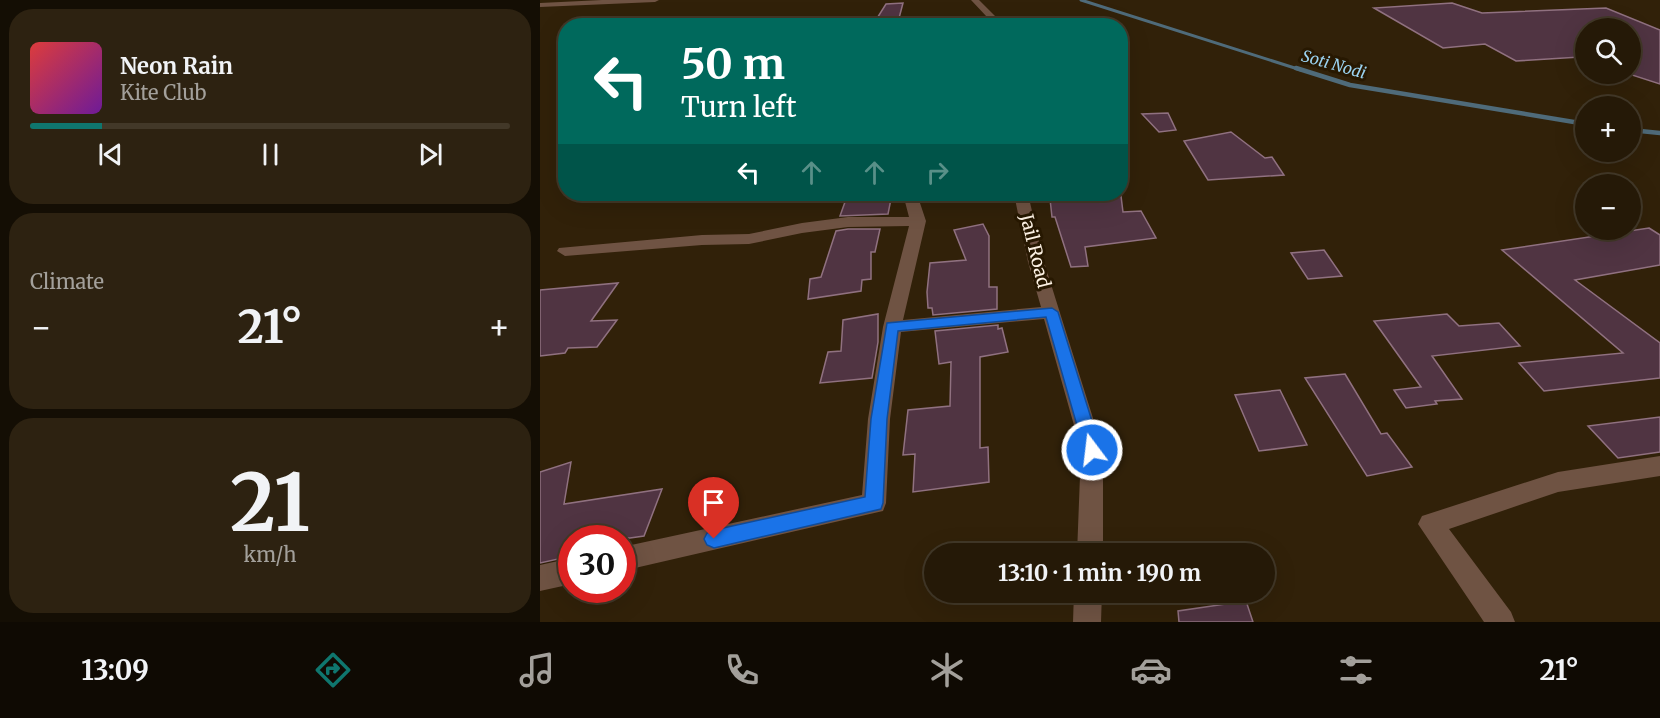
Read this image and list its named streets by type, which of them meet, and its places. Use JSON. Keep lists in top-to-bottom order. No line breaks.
{"streets":{"street":["Jail Road"]},"water":["Soti Nodi"],"page":{"map_buttons":["+","−"],"turn":["50 m","Turn left"],"song":["Neon Rain","Kite Club"],"tile":["Climate",["21","km/h"]],"heat":["−","21°","+"],"limit":"30","trip":"13:10 · 1 min · 190 m","tabs":["13:09","21°"]}}
